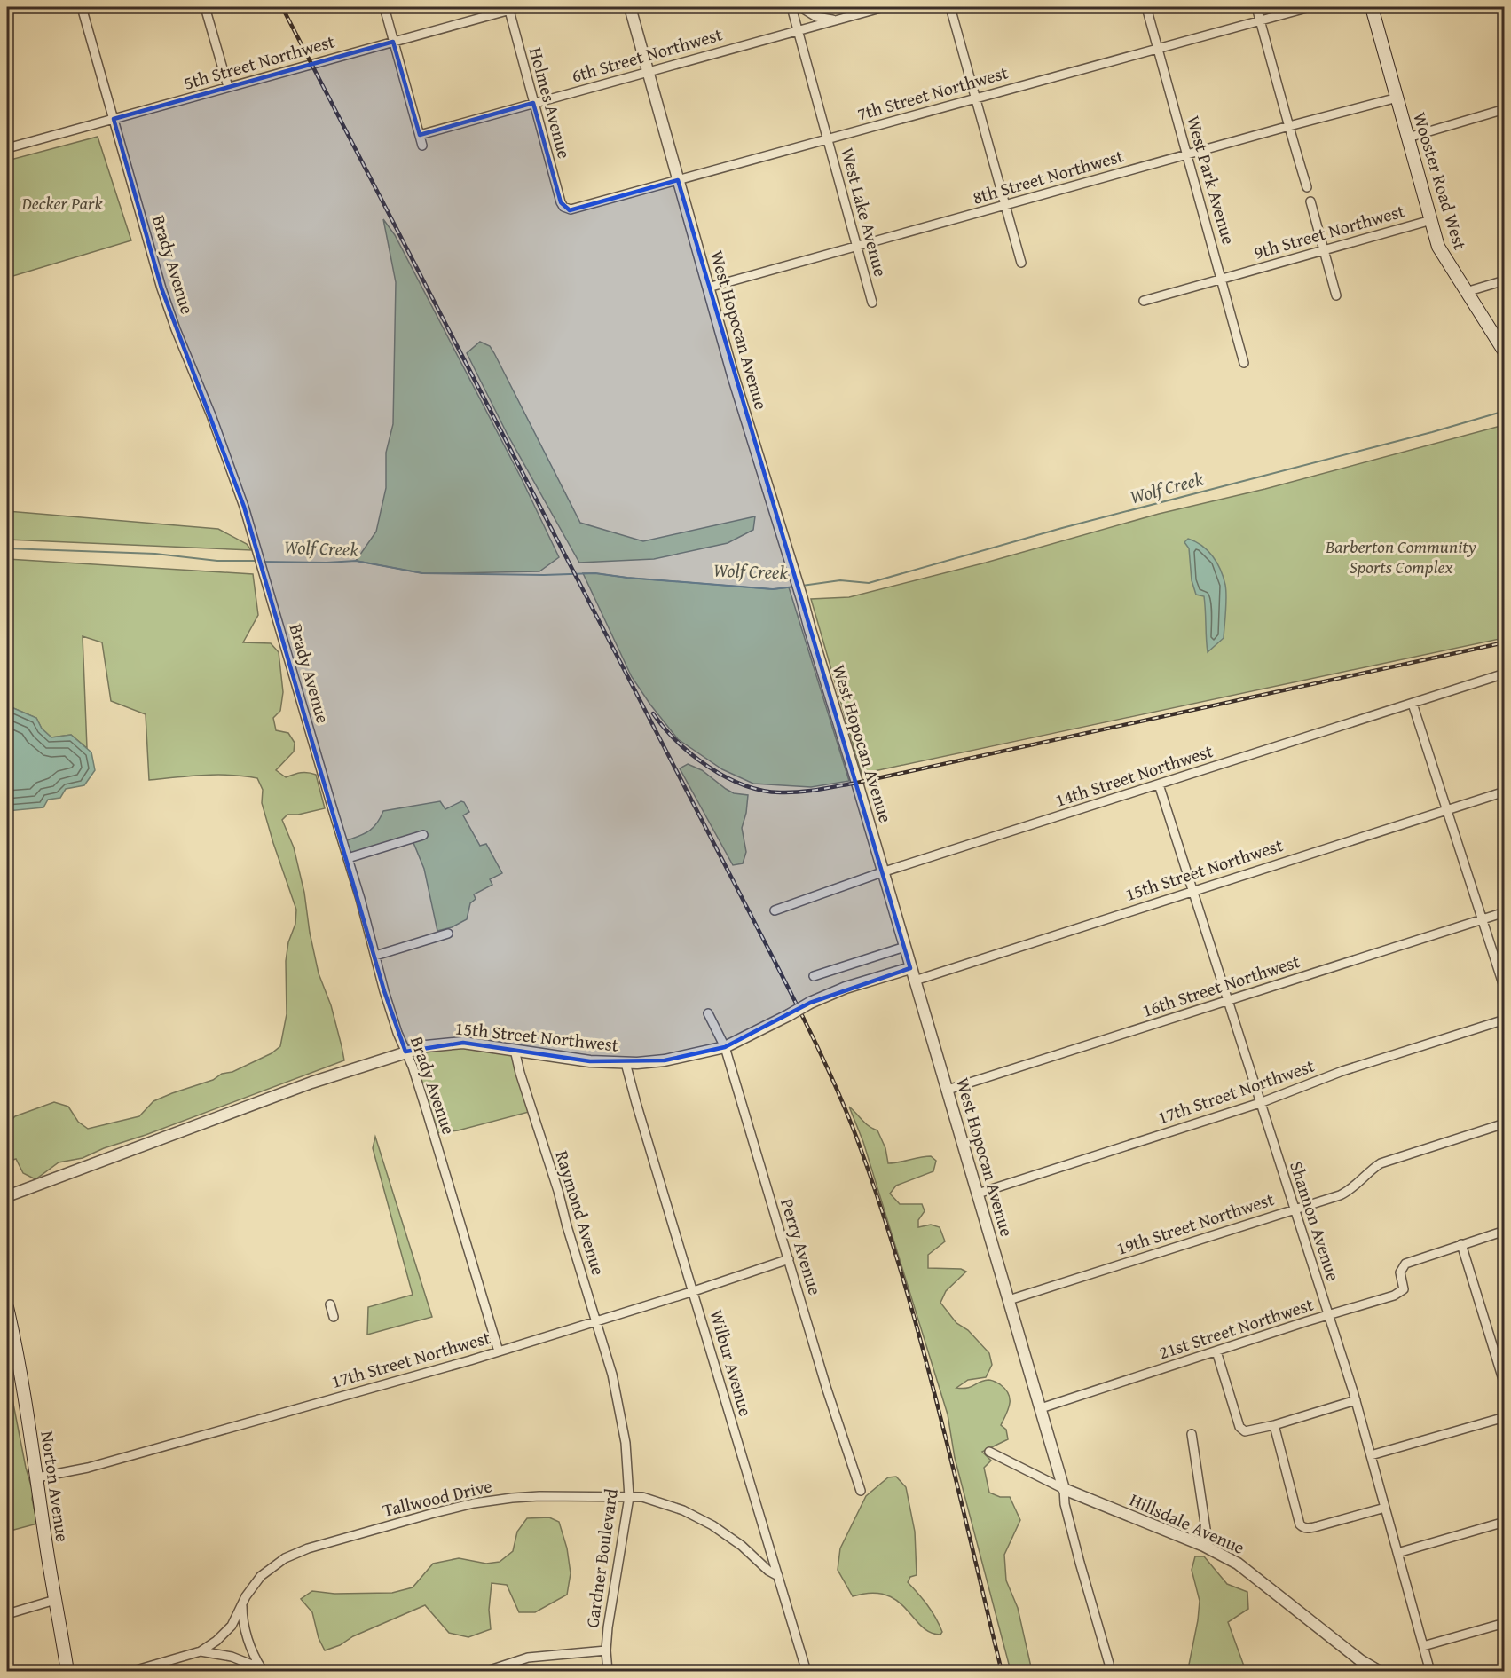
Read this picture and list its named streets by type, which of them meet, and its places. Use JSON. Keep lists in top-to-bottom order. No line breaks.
{"streets":{"main road":["Wooster Road West","Norton Avenue"],"street":["6th Street Northwest","5th Street Northwest","7th Street Northwest","Holmes Avenue","8th Street Northwest","West Park Avenue","West Lake Avenue","9th Street Northwest","Brady Avenue","West Hopocan Avenue","14th Street Northwest","15th Street Northwest","16th Street Northwest","17th Street Northwest","Raymond Avenue","Shannon Avenue","19th Street Northwest","Perry Avenue","21st Street Northwest","Wilbur Avenue","Tallwood Drive","Hillsdale Avenue","Gardner Boulevard"]},"crossings":[["6th Street Northwest","Holmes Avenue"],["6th Street Northwest","West Lake Avenue"],["6th Street Northwest","West Hopocan Avenue"],["5th Street Northwest","Holmes Avenue"],["5th Street Northwest","Brady Avenue"],["7th Street Northwest","Holmes Avenue"],["7th Street Northwest","West Park Avenue"],["7th Street Northwest","West Lake Avenue"],["7th Street Northwest","West Hopocan Avenue"],["8th Street Northwest","West Park Avenue"],["8th Street Northwest","Wooster Road West"],["8th Street Northwest","West Lake Avenue"],["8th Street Northwest","West Hopocan Avenue"],["West Park Avenue","9th Street Northwest"],["Wooster Road West","9th Street Northwest"],["Brady Avenue","15th Street Northwest"],["Brady Avenue","17th Street Northwest"],["West Hopocan Avenue","14th Street Northwest"],["West Hopocan Avenue","15th Street Northwest"],["West Hopocan Avenue","16th Street Northwest"],["West Hopocan Avenue","17th Street Northwest"],["West Hopocan Avenue","19th Street Northwest"],["West Hopocan Avenue","21st Street Northwest"],["West Hopocan Avenue","Hillsdale Avenue"],["14th Street Northwest","Shannon Avenue"],["15th Street Northwest","Raymond Avenue"],["15th Street Northwest","Shannon Avenue"],["15th Street Northwest","Perry Avenue"],["15th Street Northwest","Wilbur Avenue"],["16th Street Northwest","Shannon Avenue"],["17th Street Northwest","Raymond Avenue"],["17th Street Northwest","Shannon Avenue"],["17th Street Northwest","Perry Avenue"],["17th Street Northwest","Wilbur Avenue"],["17th Street Northwest","Norton Avenue"],["Raymond Avenue","Gardner Boulevard"],["Shannon Avenue","19th Street Northwest"],["Shannon Avenue","21st Street Northwest"],["Wilbur Avenue","Tallwood Drive"],["Tallwood Drive","Gardner Boulevard"]],"water":["Wolf Creek"],"parks":["Decker Park","Barberton Community Sports Complex"]}
